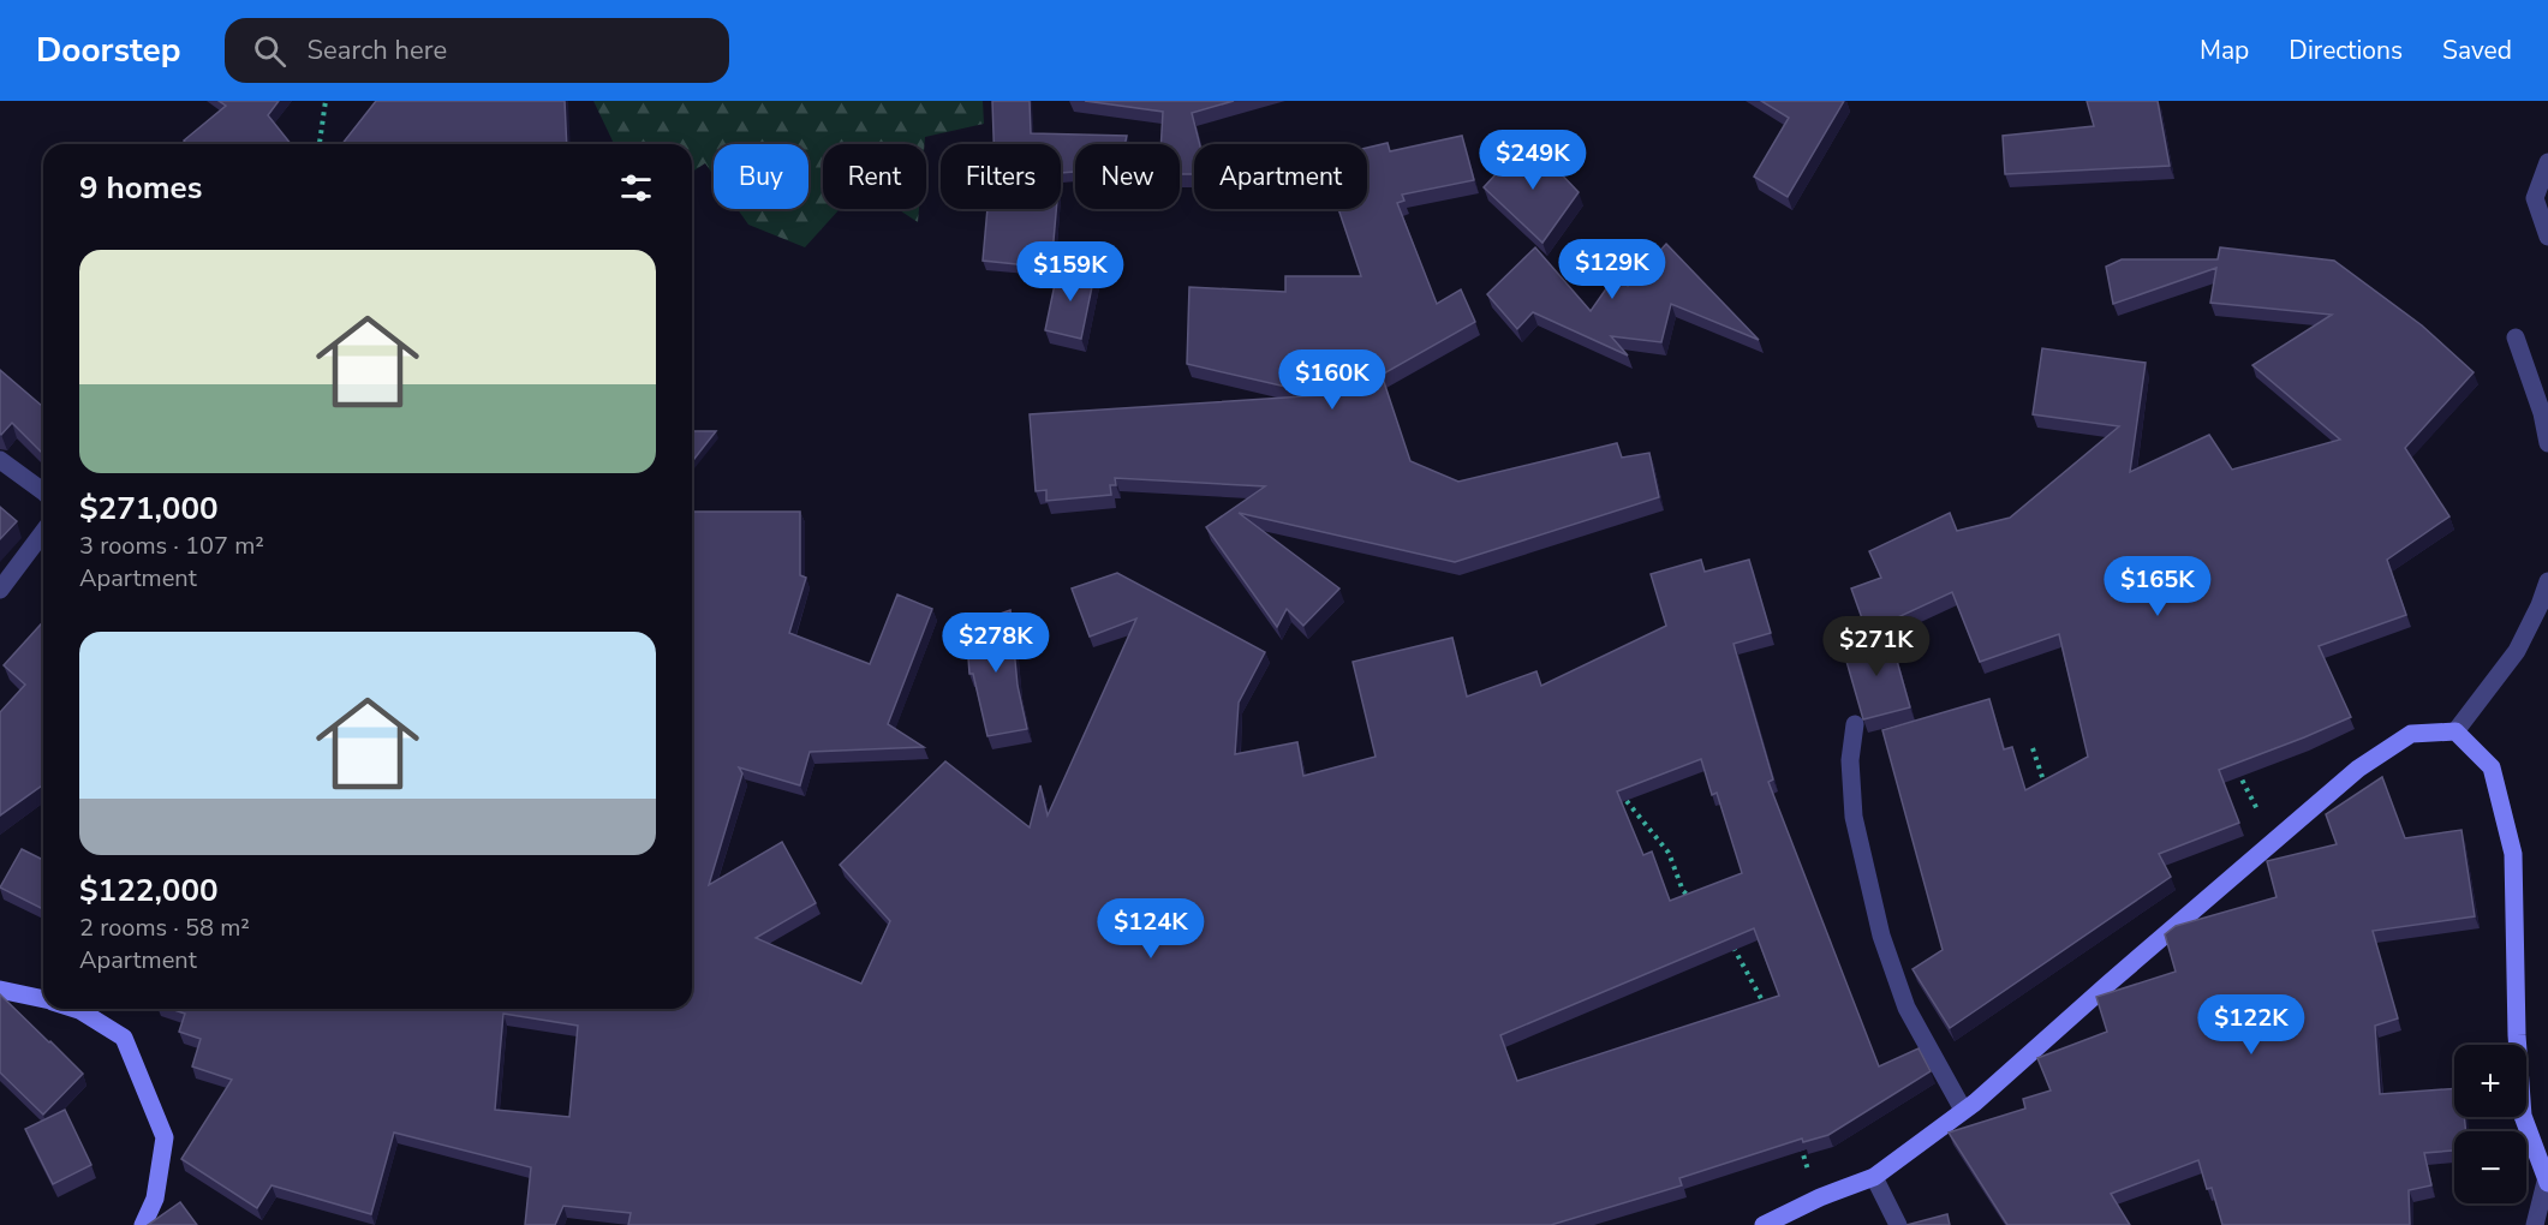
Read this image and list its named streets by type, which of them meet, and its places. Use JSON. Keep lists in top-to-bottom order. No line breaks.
{"page":{"header":"Doorstep","search":"Search here","nav":["Map","Directions","Saved"],"price":["$249K","$129K","$159K","$160K","$165K","$278K","$271K","$124K","$122K"],"chip":["Buy","Rent","Filters","New","Apartment"],"heading":"9 homes","list":[{"name":"$271,000","note":"3 rooms · 107 m² · Apartment"},{"name":"$122,000","note":"2 rooms · 58 m² · Apartment"}],"map_buttons":["+","−"]}}
